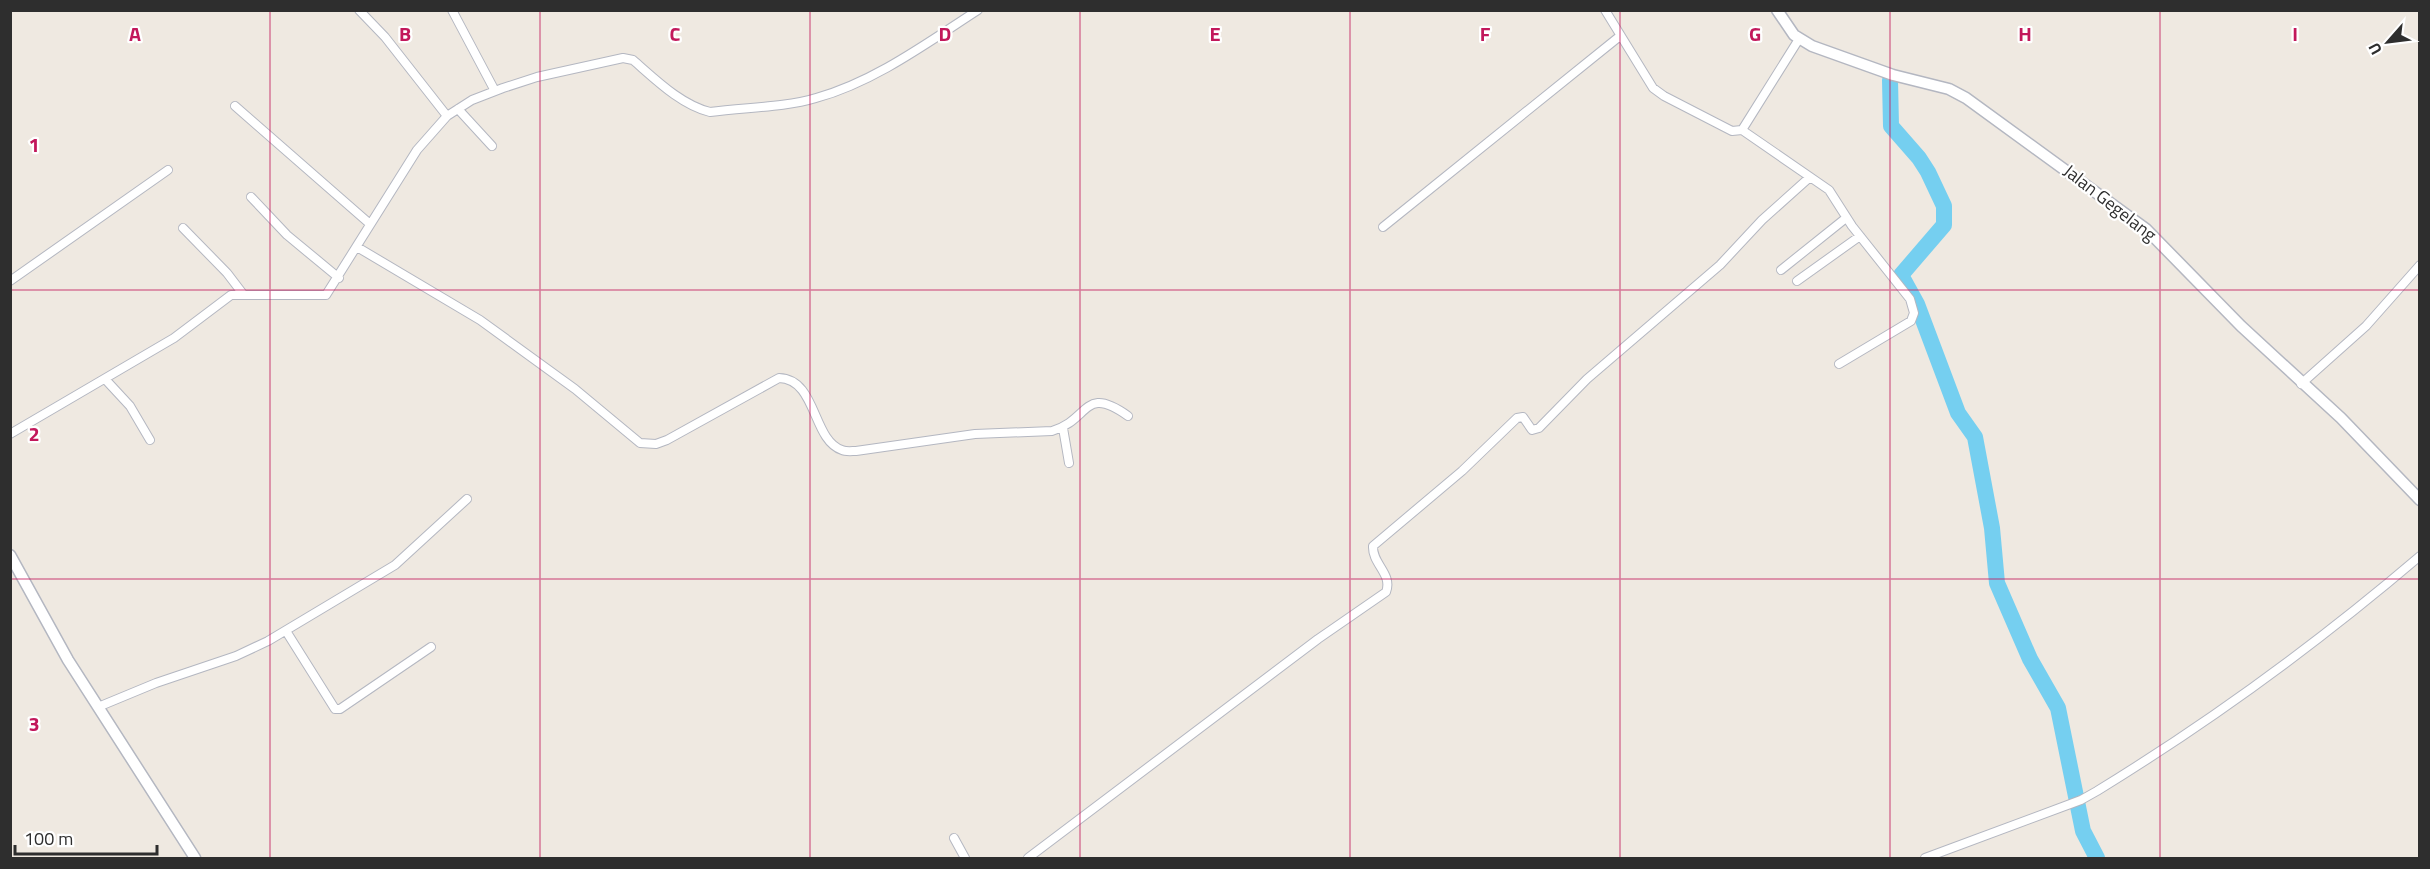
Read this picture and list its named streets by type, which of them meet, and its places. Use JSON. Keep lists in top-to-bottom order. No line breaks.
{"streets":{"street":["Jalan Gegelang"]},"scale_bar":"100 m","north":"bottom left","grid":{"columns":["A","B","C","D","E","F","G","H","I"],"rows":["1","2","3"]}}
